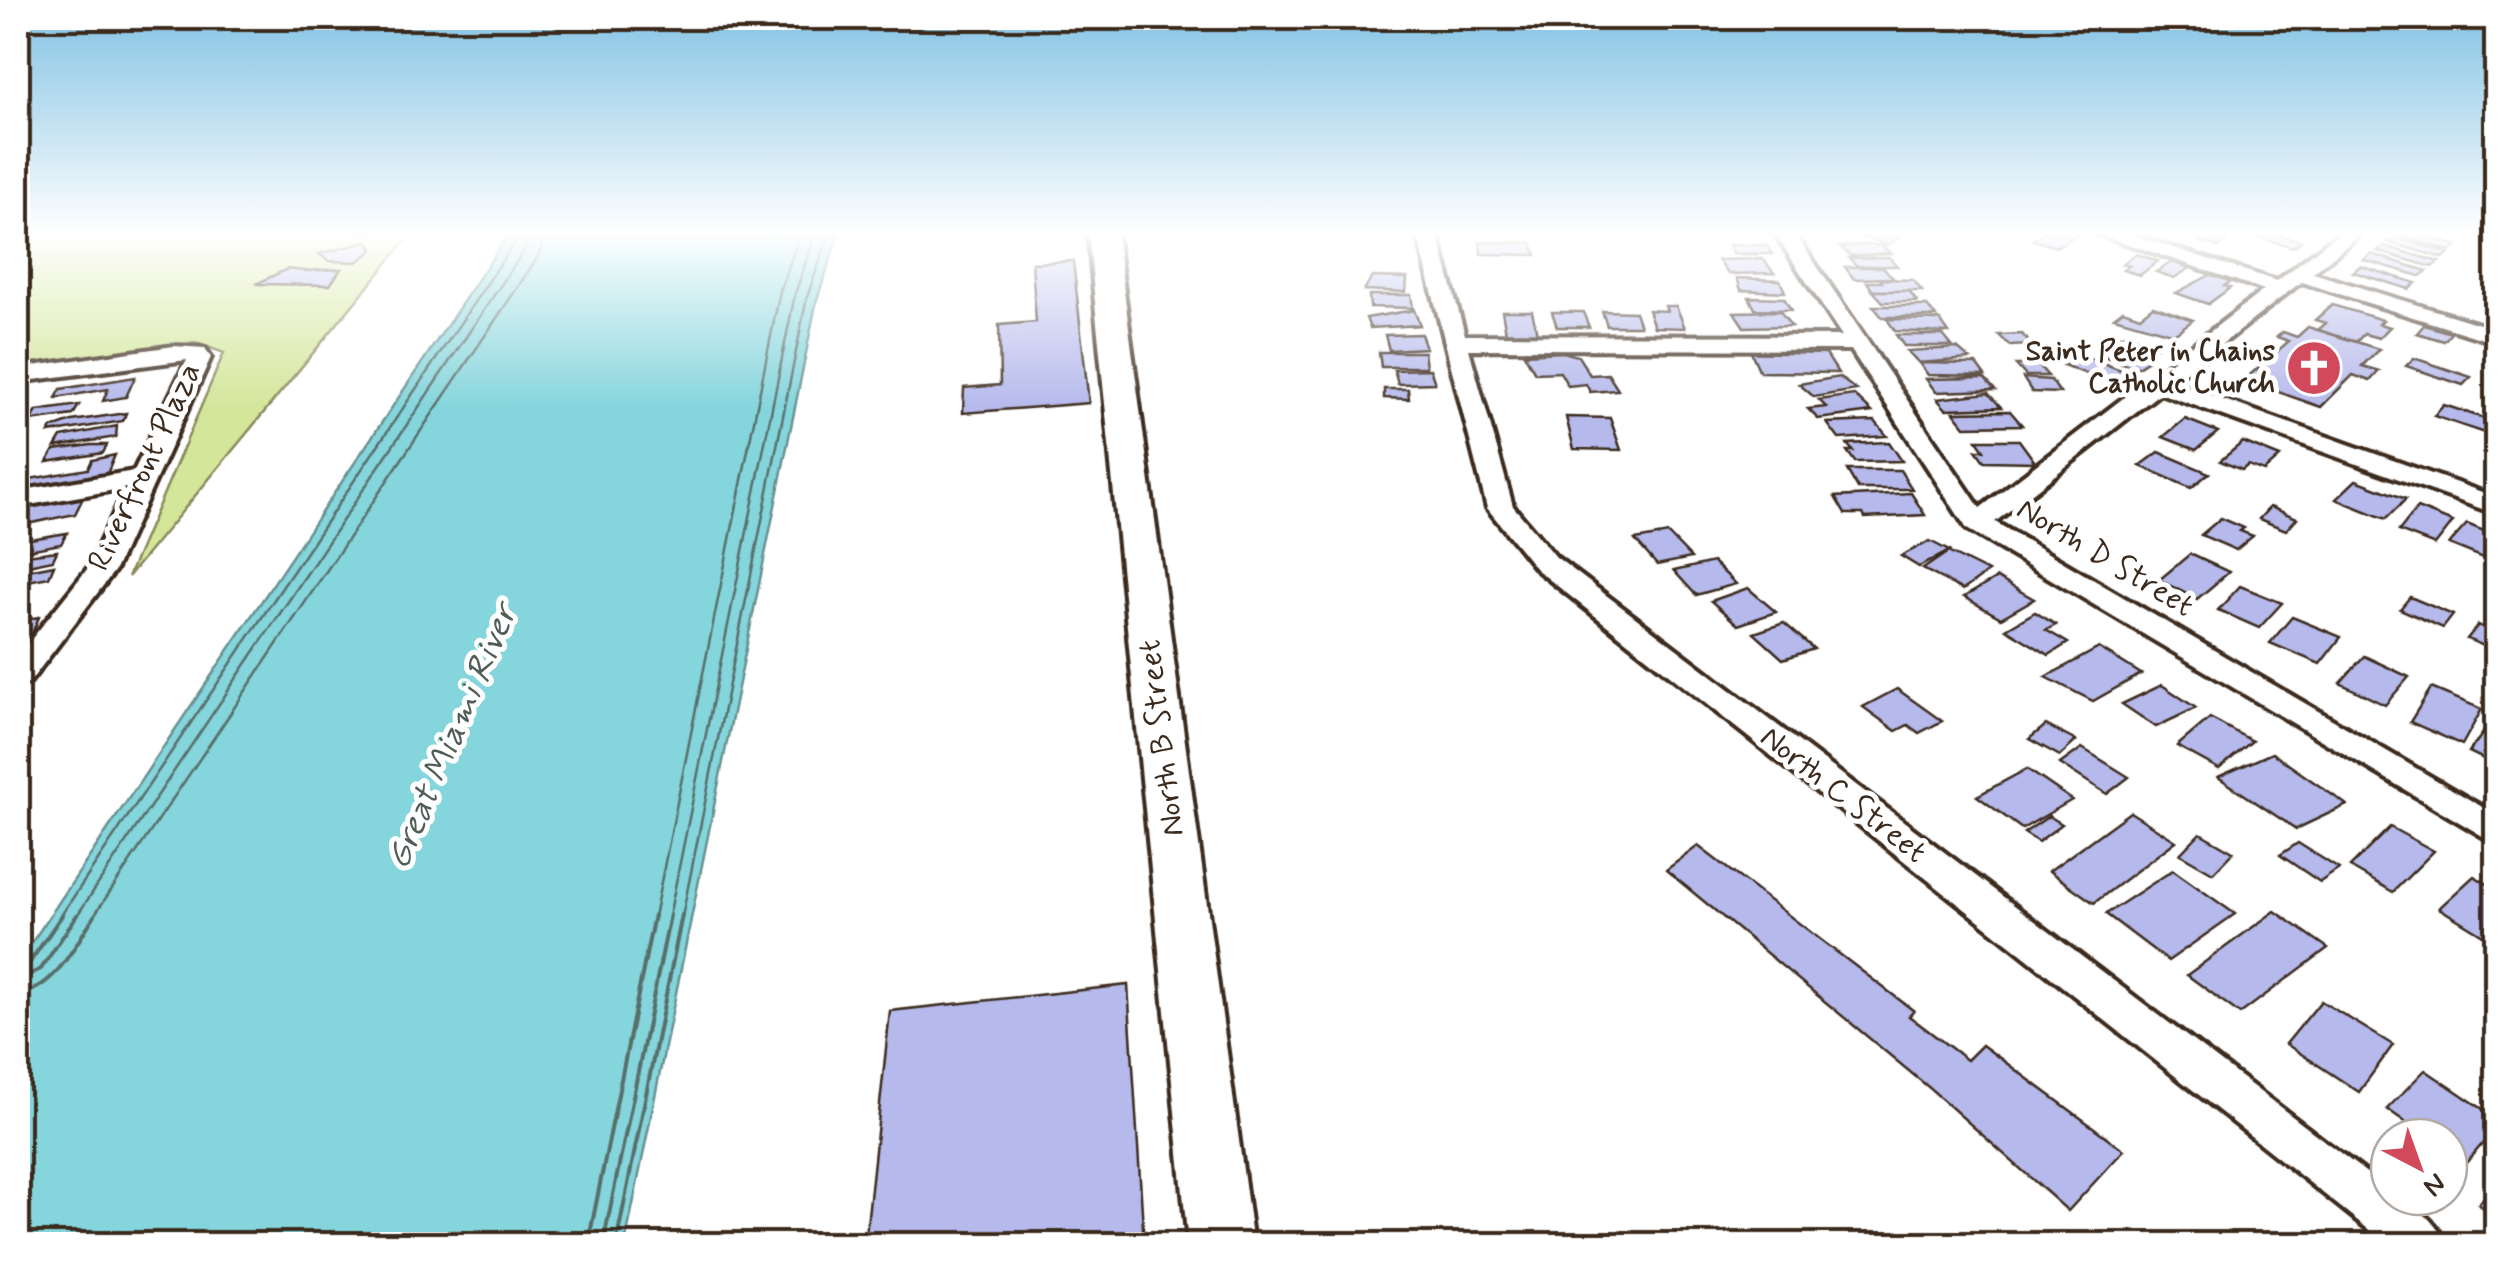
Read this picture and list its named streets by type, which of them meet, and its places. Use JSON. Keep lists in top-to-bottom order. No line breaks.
{"streets":{"main road":["North B Street"],"street":["Riverfront Plaza","North D Street","North C Street"]},"water":["Great Miami River"],"places":{"church":["Saint Peter in Chains Catholic Church"]},"north":"bottom right"}
